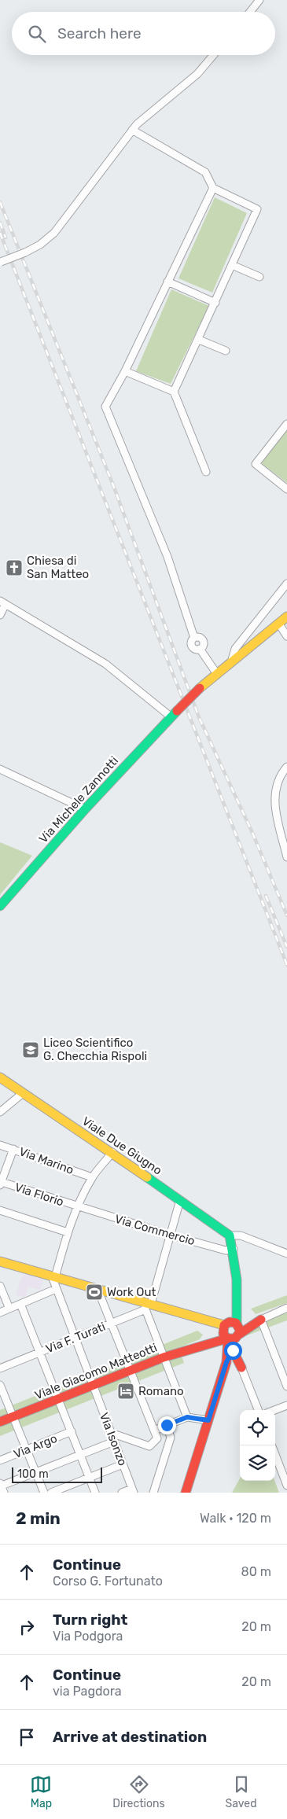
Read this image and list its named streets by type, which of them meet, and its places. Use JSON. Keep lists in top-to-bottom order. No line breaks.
{"streets":{"main road":["Via Michele Zannotti","Viale Due Giugno","Viale Giacomo Matteotti"],"street":["Via Marino","Via Florio","Via Commercio","Via F. Turati","Via Isonzo","Via Argo"]},"crossings":[["Via Florio","Via Commercio"],["Via F. Turati","Via Isonzo"],["Viale Giacomo Matteotti","Via Isonzo"]],"places":{"church":["Chiesa di San Matteo"],"school or university":["Liceo Scientifico G. Checchia Rispoli"],"sports":["Work Out"],"hotel":["Romano"]},"scale_bar":"100 m","page":{"search":"Search here","scale":"100 m","heading":["2 min","Walk · 120 m"],"list":[["Continue","Corso G. Fortunato","80 m"],["Turn right","Via Podgora","20 m"],["Continue","via Pagdora","20 m"],"Arrive at destination"],"nav":["Map","Directions","Saved"]}}
